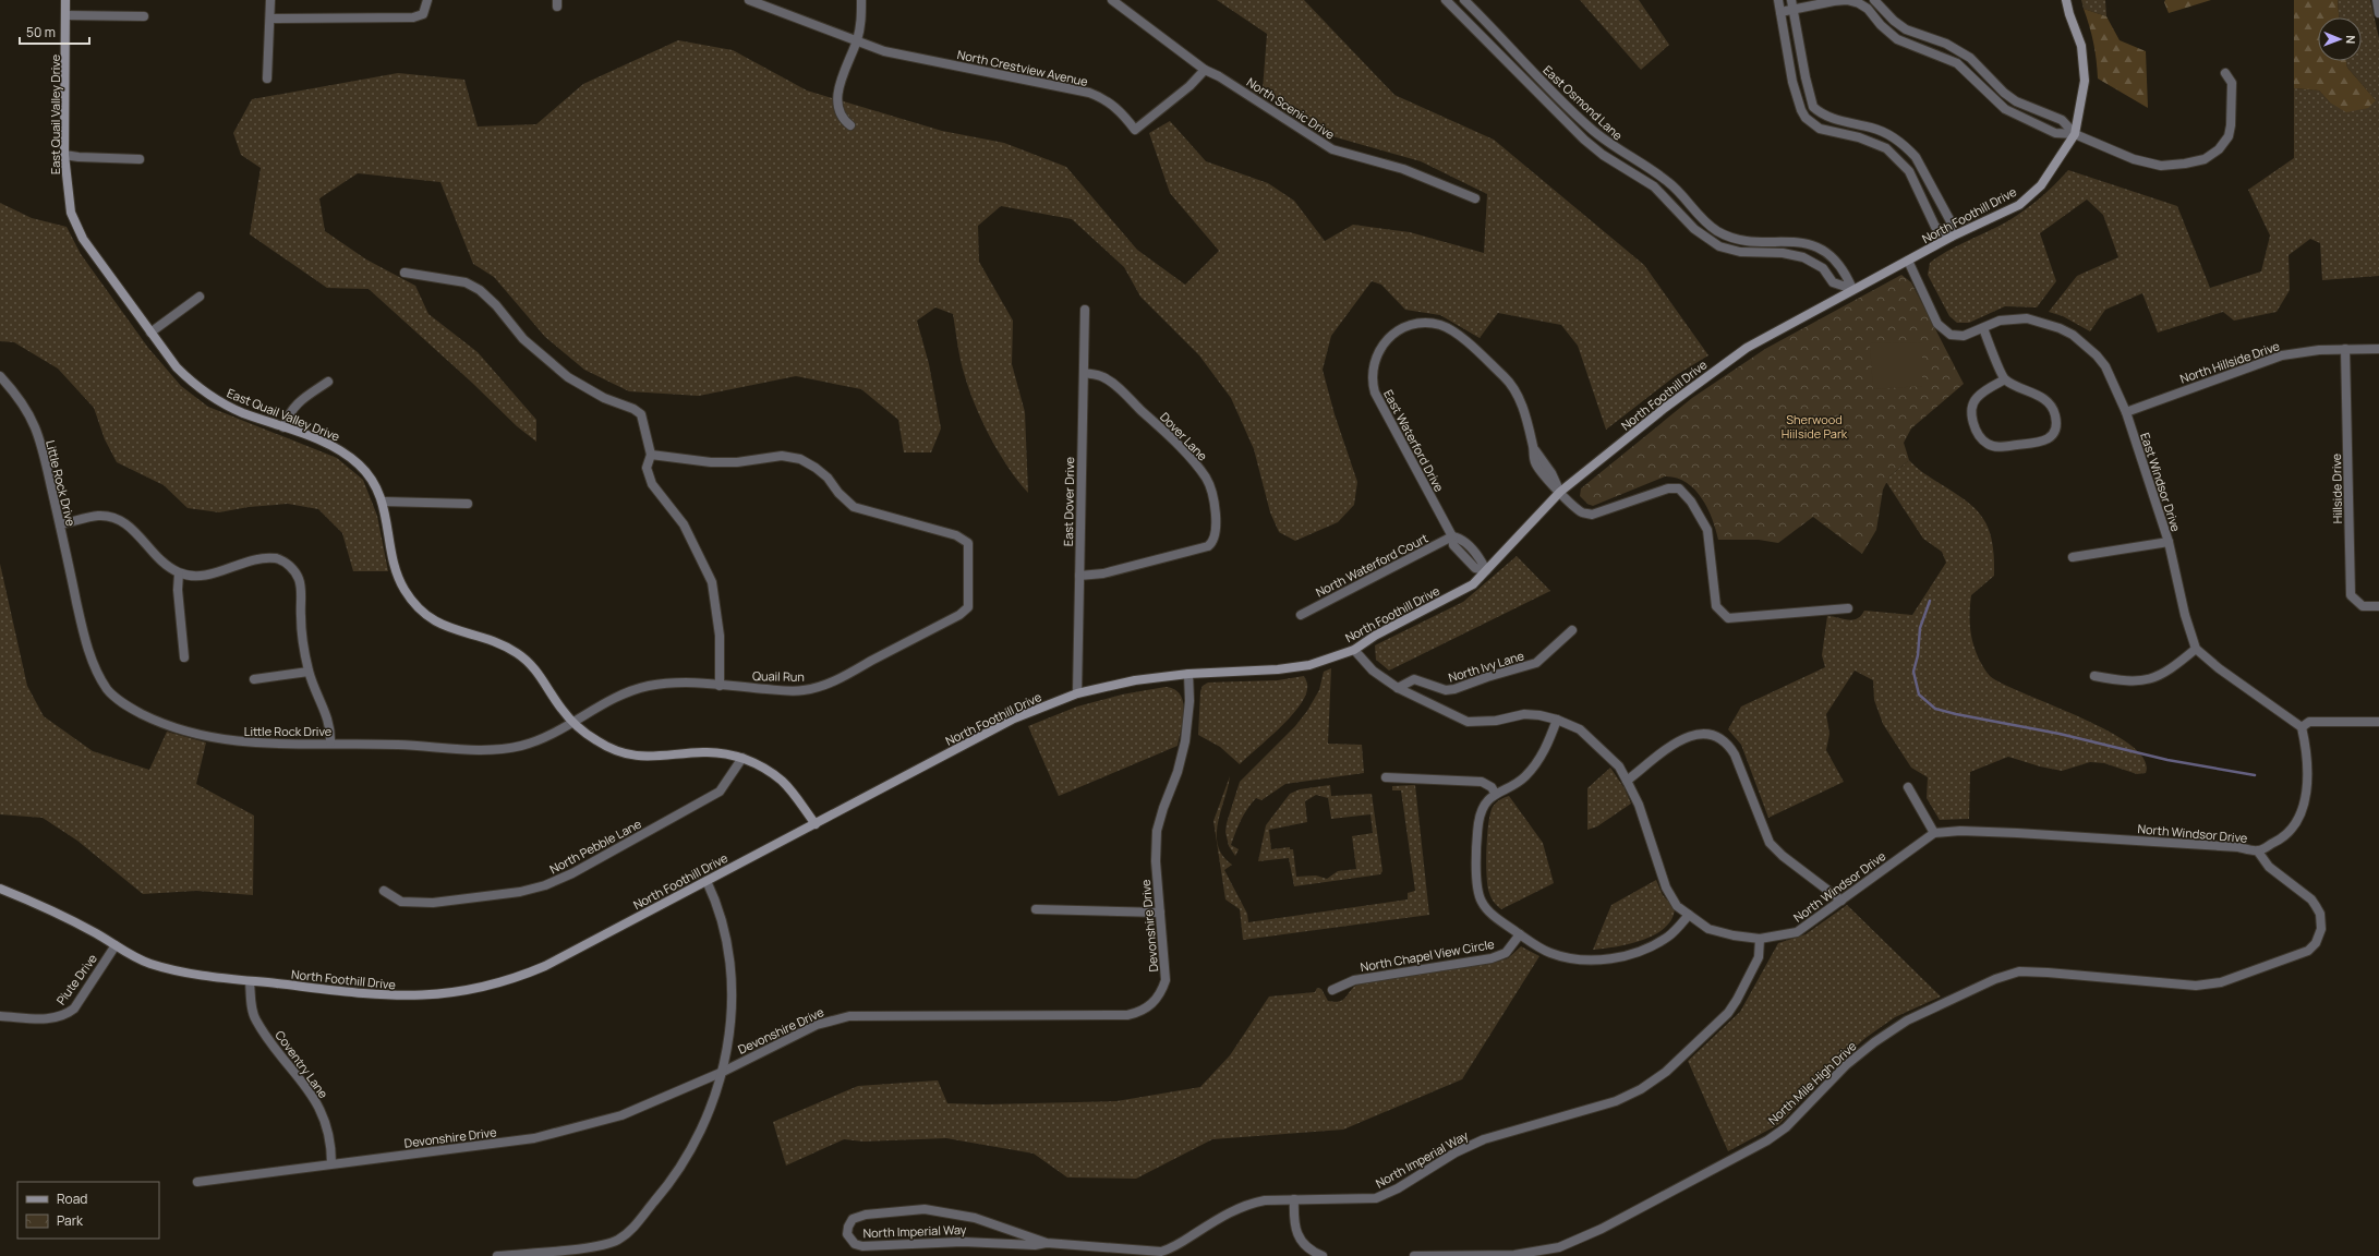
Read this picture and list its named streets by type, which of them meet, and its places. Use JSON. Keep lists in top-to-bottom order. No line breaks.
{"streets":{"street":["North Crestview Avenue","East Osmond Lane","North Scenic Drive","East Quail Valley Drive","North Foothill Drive","North Hillside Drive","Dover Lane","East Waterford Drive","East Windsor Drive","Little Rock Drive","Hillside Drive","East Dover Drive","North Waterford Court","North Ivy Lane","Quail Run","North Windsor Drive","North Pebble Lane","Devonshire Drive","North Chapel View Circle","Piute Drive","Coventry Lane","North Mile High Drive","North Imperial Way"]},"crossings":[["North Crestview Avenue","North Scenic Drive"],["East Osmond Lane","North Foothill Drive"],["East Quail Valley Drive","North Foothill Drive"],["East Quail Valley Drive","Little Rock Drive"],["East Quail Valley Drive","Quail Run"],["East Quail Valley Drive","North Pebble Lane"],["North Foothill Drive","East Waterford Drive"],["North Foothill Drive","East Windsor Drive"],["North Foothill Drive","East Dover Drive"],["North Foothill Drive","North Windsor Drive"],["North Foothill Drive","Devonshire Drive"],["North Foothill Drive","Piute Drive"],["North Foothill Drive","Coventry Lane"],["North Hillside Drive","East Windsor Drive"],["North Hillside Drive","Hillside Drive"],["Dover Lane","East Dover Drive"],["East Waterford Drive","North Waterford Court"],["Little Rock Drive","Quail Run"],["North Ivy Lane","North Windsor Drive"],["North Windsor Drive","North Mile High Drive"],["North Windsor Drive","North Imperial Way"],["Devonshire Drive","Coventry Lane"]],"parks":["Sherwood Hiilside Park"],"legend":["Road","Park"],"scale_bar":"50 m","north":"right"}
